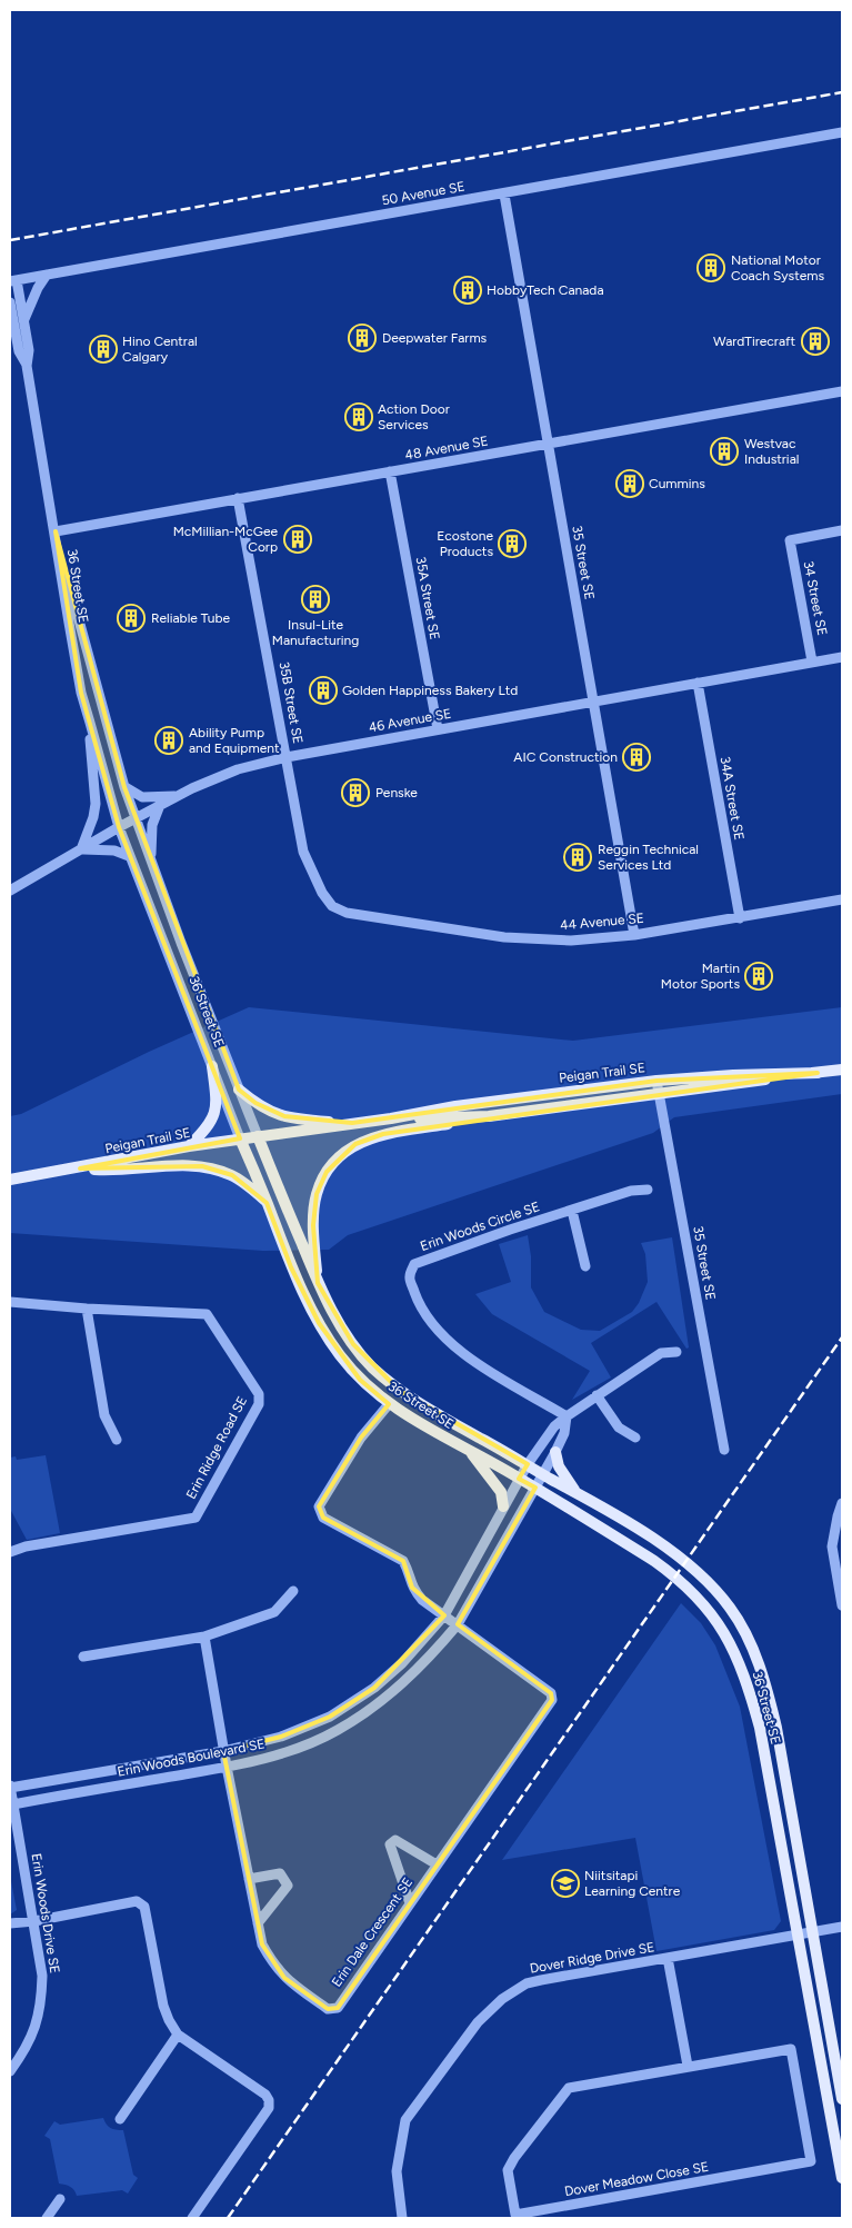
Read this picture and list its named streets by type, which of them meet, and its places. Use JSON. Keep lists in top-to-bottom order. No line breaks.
{"streets":{"main road":["36 Street SE","Peigan Trail SE"],"street":["50 Avenue SE","48 Avenue SE","35 Street SE","35A Street SE","34 Street SE","35B Street SE","46 Avenue SE","34A Street SE","44 Avenue SE","Erin Woods Circle SE","Erin Ridge Road SE","Erin Woods Boulevard SE","Erin Woods Drive SE","Erin Dale Crescent SE","Dover Ridge Drive SE","Dover Meadow Close SE"]},"crossings":[["50 Avenue SE","35 Street SE"],["50 Avenue SE","36 Street SE"],["48 Avenue SE","35 Street SE"],["48 Avenue SE","36 Street SE"],["48 Avenue SE","35A Street SE"],["48 Avenue SE","35B Street SE"],["35 Street SE","46 Avenue SE"],["35 Street SE","44 Avenue SE"],["35 Street SE","Peigan Trail SE"],["36 Street SE","46 Avenue SE"],["36 Street SE","Peigan Trail SE"],["36 Street SE","Erin Woods Boulevard SE"],["36 Street SE","Erin Dale Crescent SE"],["36 Street SE","Dover Ridge Drive SE"],["35A Street SE","46 Avenue SE"],["34 Street SE","46 Avenue SE"],["35B Street SE","46 Avenue SE"],["35B Street SE","44 Avenue SE"],["46 Avenue SE","34A Street SE"],["34A Street SE","44 Avenue SE"],["Erin Woods Boulevard SE","Erin Woods Drive SE"],["Erin Woods Boulevard SE","Erin Dale Crescent SE"]],"places":{"building":["National Motor Coach Systems","HobbyTech Canada","Deepwater Farms","WardTirecraft","Hino Central Calgary","Action Door Services","Westvac Industrial","Cummins","McMillian-McGee Corp","Ecostone Products","Insul-Lite Manufacturing","Reliable Tube","Golden Happiness Bakery Ltd","Ability Pump and Equipment","AIC Construction","Penske","Reggin Technical Services Ltd","Martin Motor Sports"],"school or university":["Niitsitapi Learning Centre"]}}
